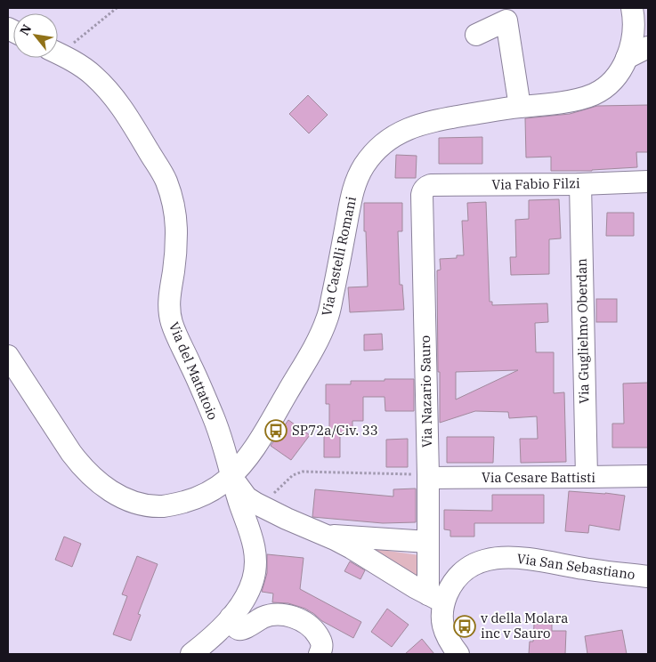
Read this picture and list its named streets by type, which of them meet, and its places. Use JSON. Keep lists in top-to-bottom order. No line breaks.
{"streets":{"street":["Via Fabio Filzi","Via Castelli Romani","Via Guglielmo Oberdan","Via del Mattatoio","Via Nazario Sauro","Via Cesare Battisti","Via San Sebastiano"]},"crossings":[["Via Fabio Filzi","Via Guglielmo Oberdan"],["Via Fabio Filzi","Via Nazario Sauro"],["Via Castelli Romani","Via del Mattatoio"],["Via Guglielmo Oberdan","Via Cesare Battisti"],["Via Nazario Sauro","Via Cesare Battisti"],["Via Nazario Sauro","Via San Sebastiano"]],"places":{"bus stop":["SP72a/Civ. 33","v della Molara inc v Sauro"]},"north":"top left"}
